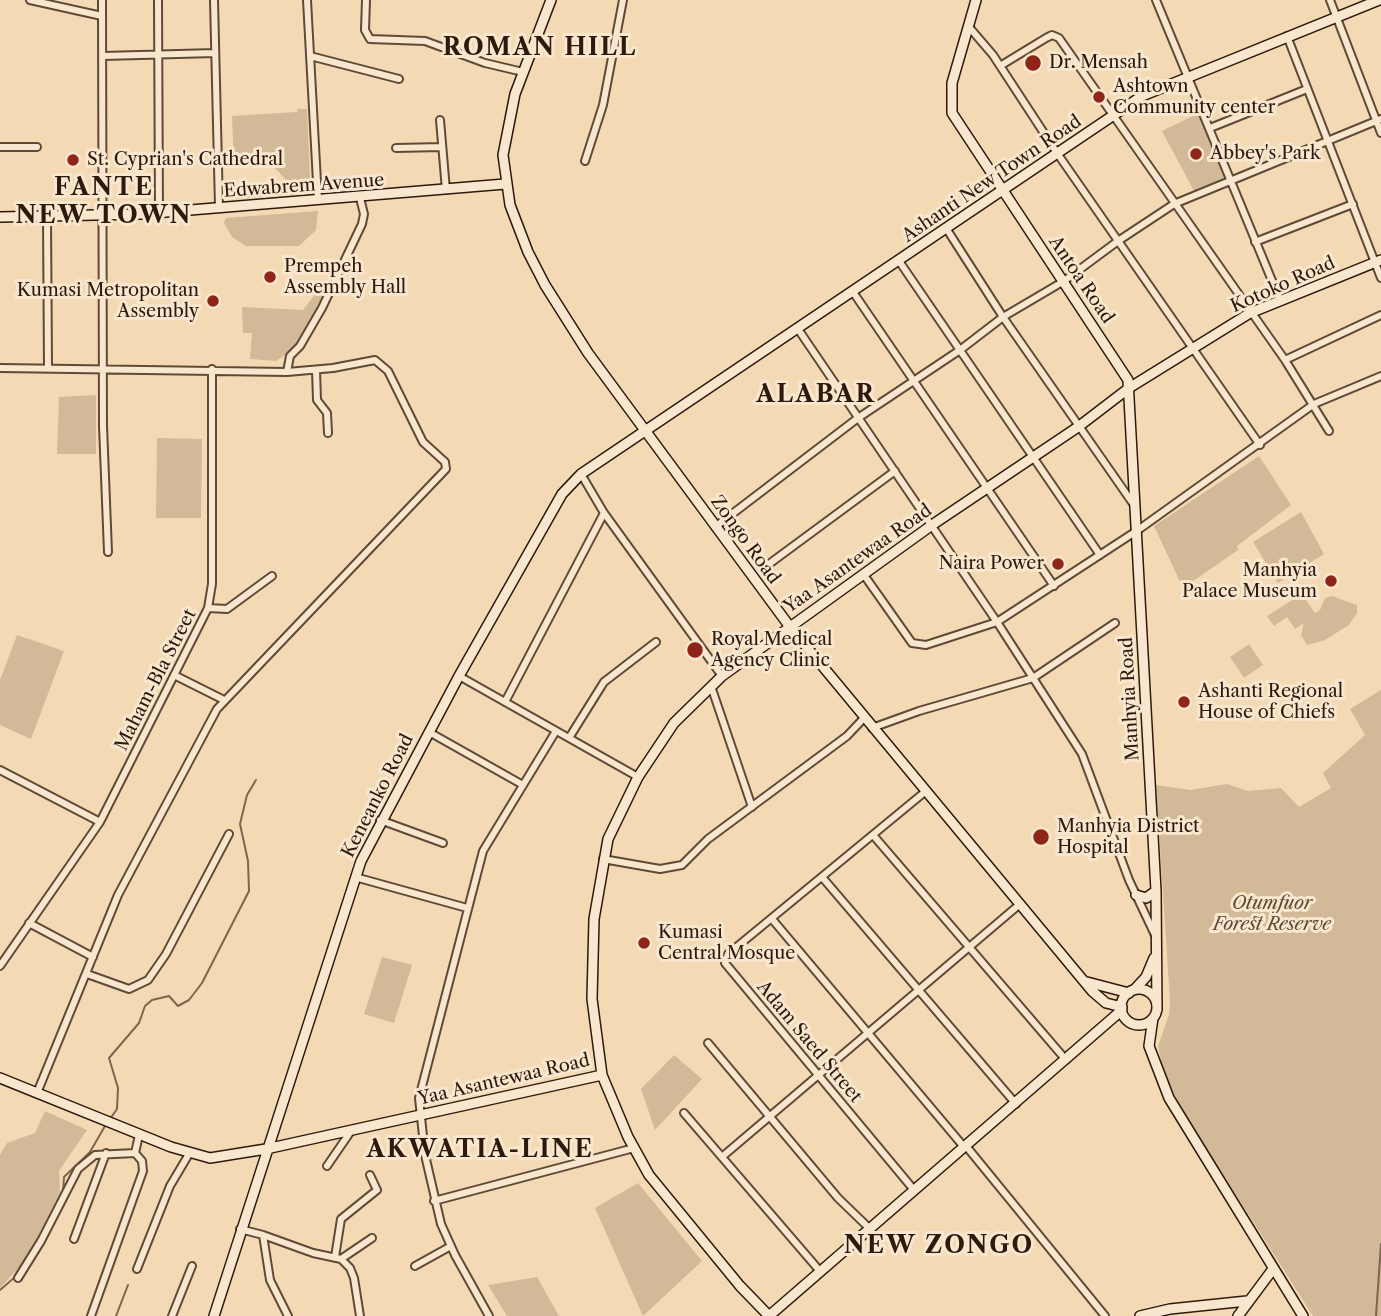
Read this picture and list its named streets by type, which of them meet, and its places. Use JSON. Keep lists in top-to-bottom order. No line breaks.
{"streets":{"street":["Ashanti New Town Road","Edwabrem Avenue","Antoa Road","Kotoko Road","Zongo Road","Yaa Asantewaa Road","Maham-Bla Street","Manhyia Road","Keneanko Road","Adam Saed Street"]},"crossings":[["Ashanti New Town Road","Antoa Road"],["Ashanti New Town Road","Zongo Road"],["Ashanti New Town Road","Keneanko Road"],["Edwabrem Avenue","Zongo Road"],["Antoa Road","Kotoko Road"],["Antoa Road","Yaa Asantewaa Road"],["Antoa Road","Manhyia Road"],["Kotoko Road","Yaa Asantewaa Road"],["Kotoko Road","Manhyia Road"],["Zongo Road","Yaa Asantewaa Road"],["Zongo Road","Manhyia Road"],["Zongo Road","Keneanko Road"],["Yaa Asantewaa Road","Manhyia Road"],["Yaa Asantewaa Road","Keneanko Road"]],"districts":["ROMAN HILL","FANTE NEW TOWN","ALABAR","AKWATIA-LINE","NEW ZONGO"],"parks":["Otumfuor Forest Reserve"],"places":["Dr. Mensah","Ashtown Community center","Abbey's Park","St. Cyprian's Cathedral","Prempeh Assembly Hall","Kumasi Metropolitan Assembly","Naira Power","Manhyia Palace Museum","Royal Medical Agency Clinic","Ashanti Regional House of Chiefs","Manhyia District Hospital","Kumasi Central Mosque"]}
